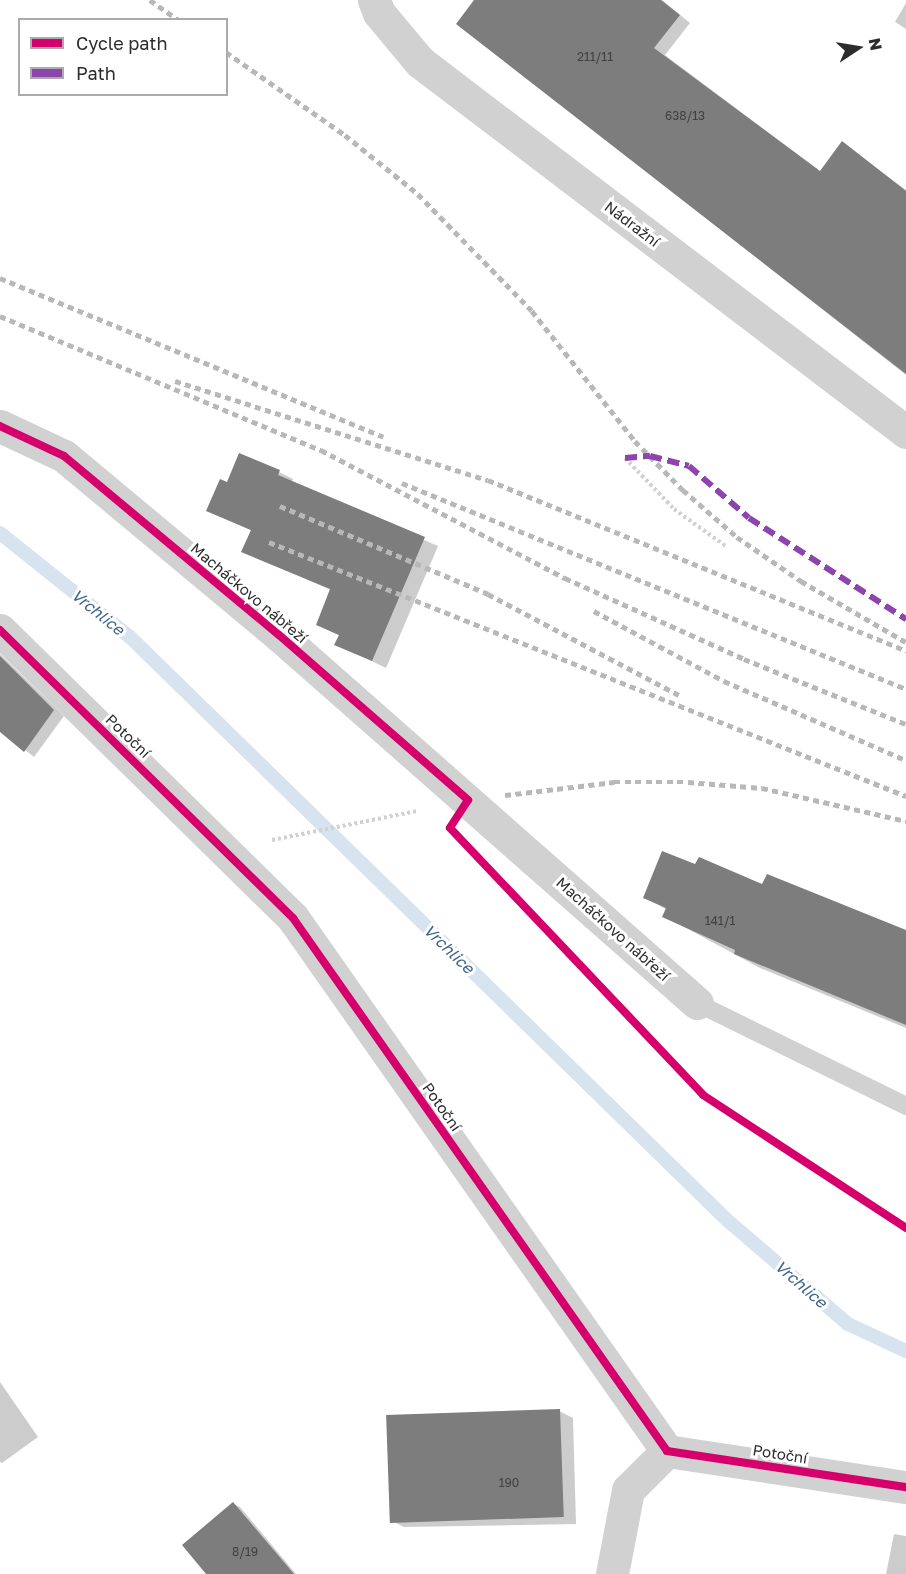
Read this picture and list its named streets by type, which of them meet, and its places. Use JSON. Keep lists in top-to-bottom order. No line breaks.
{"streets":{"street":["Nádražní","Macháčkovo nábřeží","Potoční"]},"water":["Vrchlice"],"house_numbers":["211/11","638/13","141/1","190","8/19"],"legend":["Cycle path","Path"],"north":"right"}
